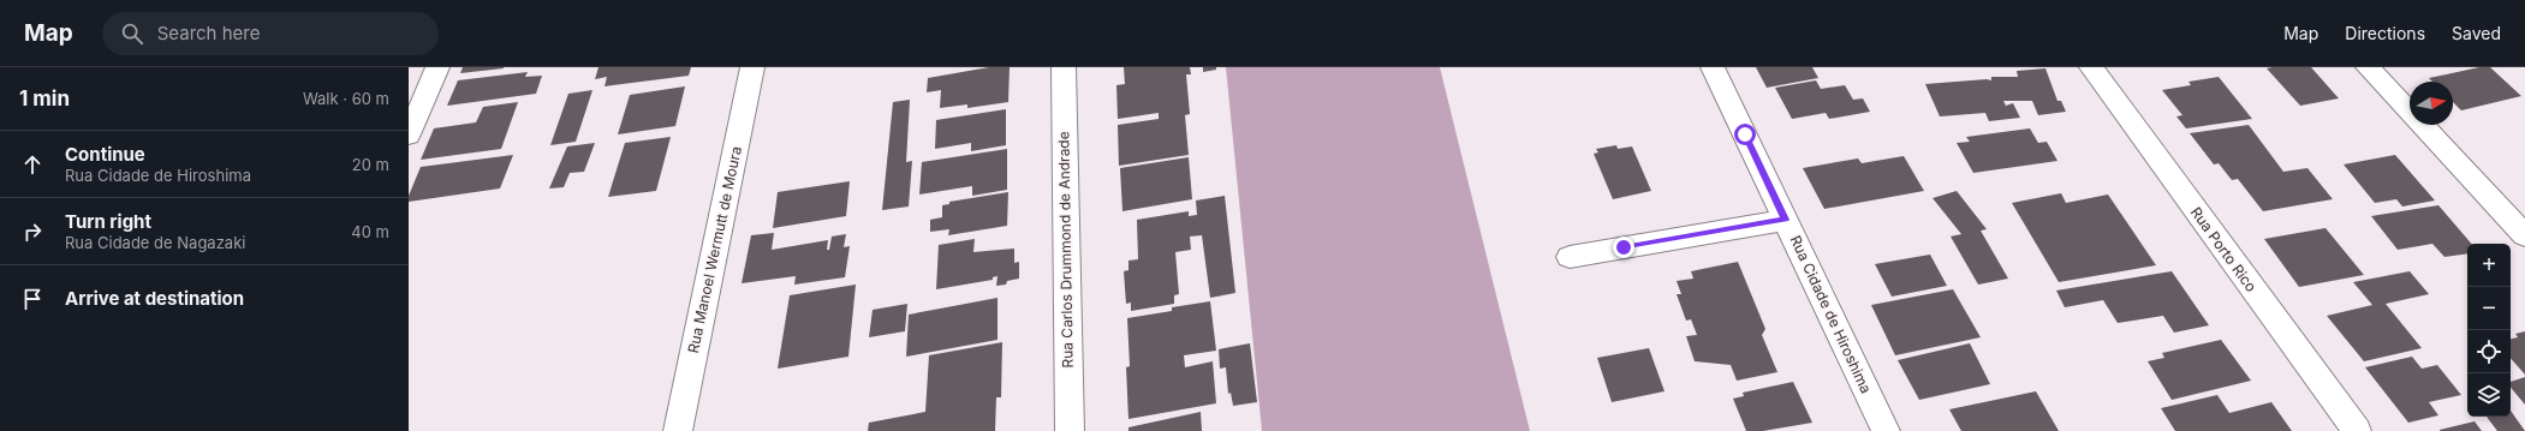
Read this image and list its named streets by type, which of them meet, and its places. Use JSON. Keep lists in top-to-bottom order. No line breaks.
{"streets":{"street":["Rua Manoel Wermutt de Moura","Rua Carlos Drummond de Andrade","Rua Porto Rico","Rua Cidade de Hiroshima"]},"north":"right","page":{"header":"Map","search":"Search here","nav":["Map","Directions","Saved"],"heading":["1 min","Walk · 60 m"],"list":[["Continue","Rua Cidade de Hiroshima","20 m"],["Turn right","Rua Cidade de Nagazaki","40 m"],"Arrive at destination"],"map_buttons":["+","−"]}}
